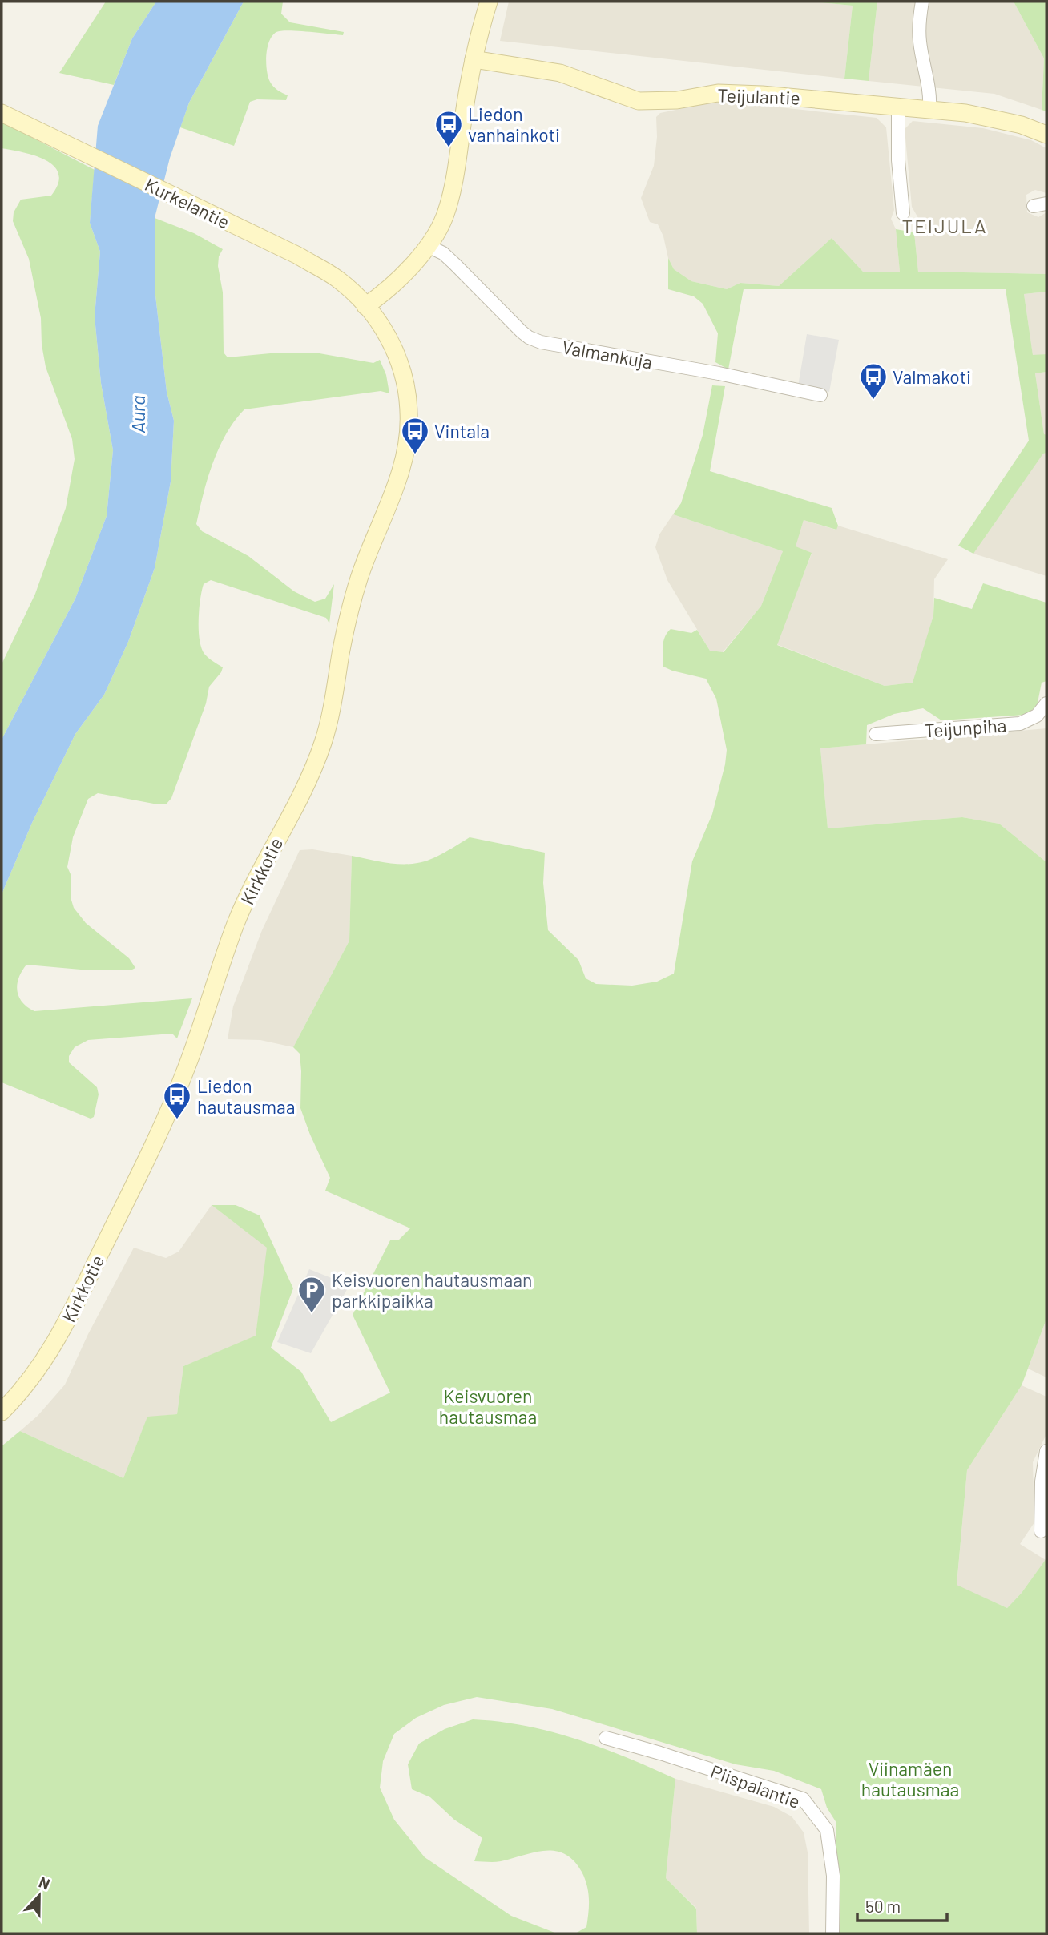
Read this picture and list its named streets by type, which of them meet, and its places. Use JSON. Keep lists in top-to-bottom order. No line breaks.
{"streets":{"street":["Teijulantie","Kurkelantie","Valmankuja","Teijunpiha","Kirkkotie","Piispalantie"]},"crossings":[["Kurkelantie","Kirkkotie"]],"districts":["TEIJULA"],"water":["Aura"],"parks":["Keisvuoren hautausmaa","Viinamäen hautausmaa"],"places":{"bus stop":["Liedon vanhainkoti","Valmakoti","Vintala","Liedon hautausmaa"],"parking":["Keisvuoren hautausmaan parkkipaikka"]},"scale_bar":"50 m","north":"top"}
